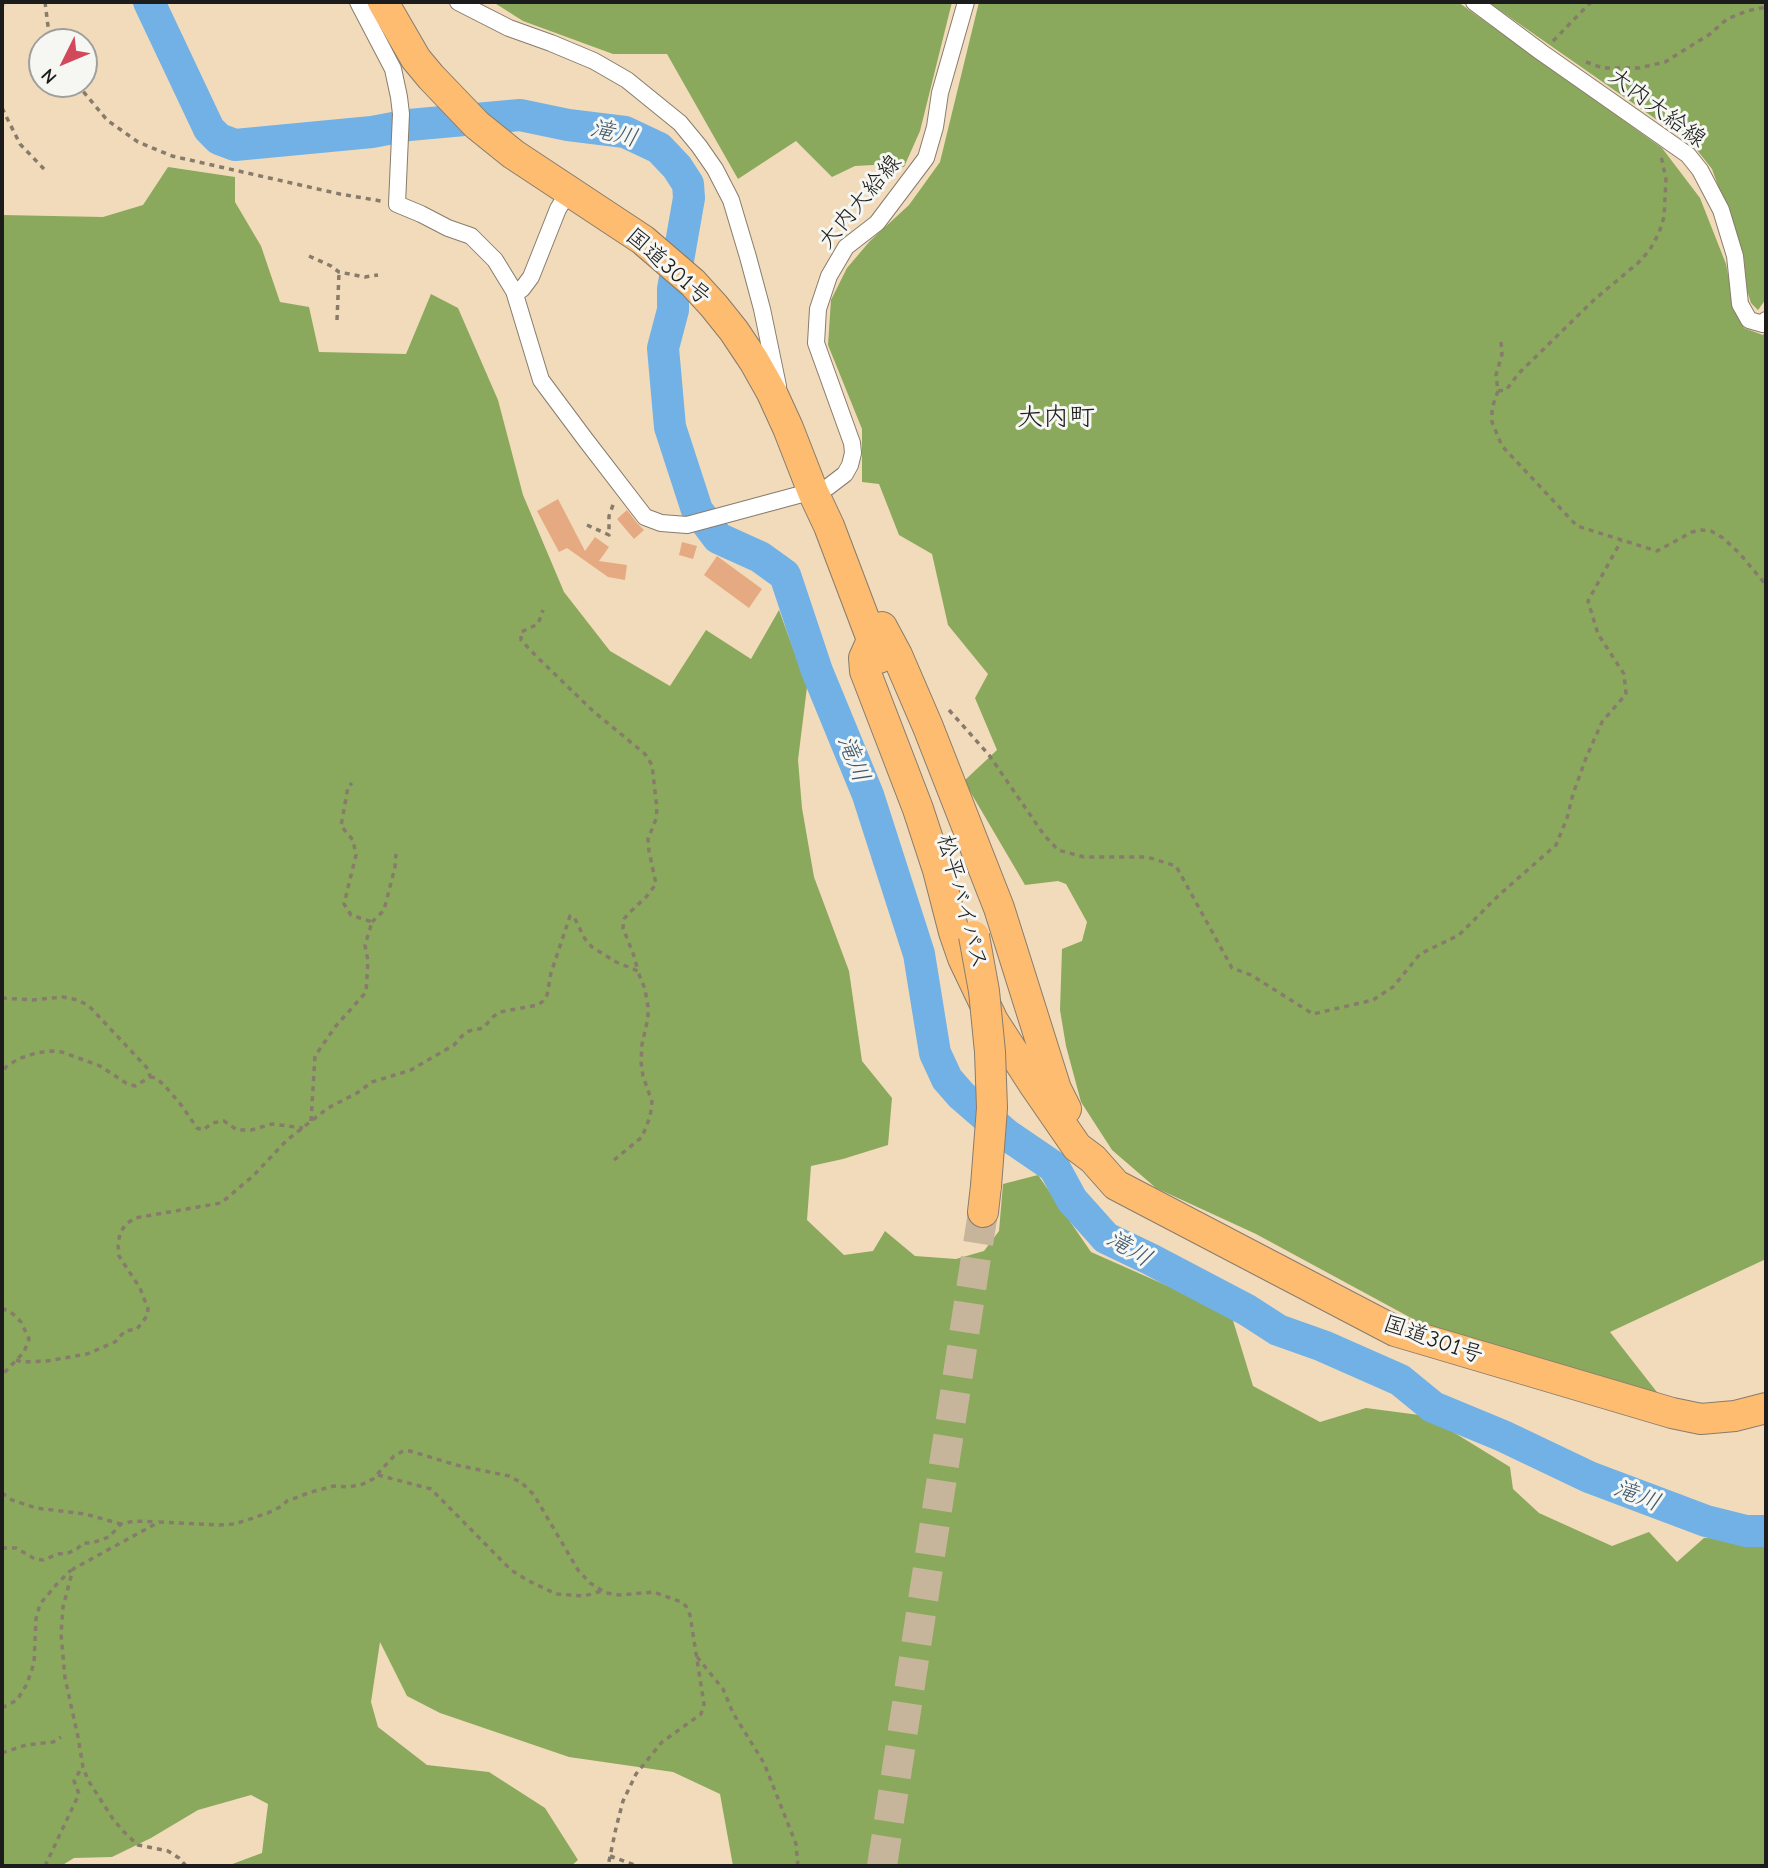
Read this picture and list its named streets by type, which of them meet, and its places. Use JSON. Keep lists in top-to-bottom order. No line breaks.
{"streets":{"highway":["国道301号","松平バイパス"],"street":["大内大給線"]},"crossings":[["大内大給線","国道301号"],["国道301号","松平バイパス"]],"districts":["大内町"],"water":["滝川"],"north":"bottom left"}
